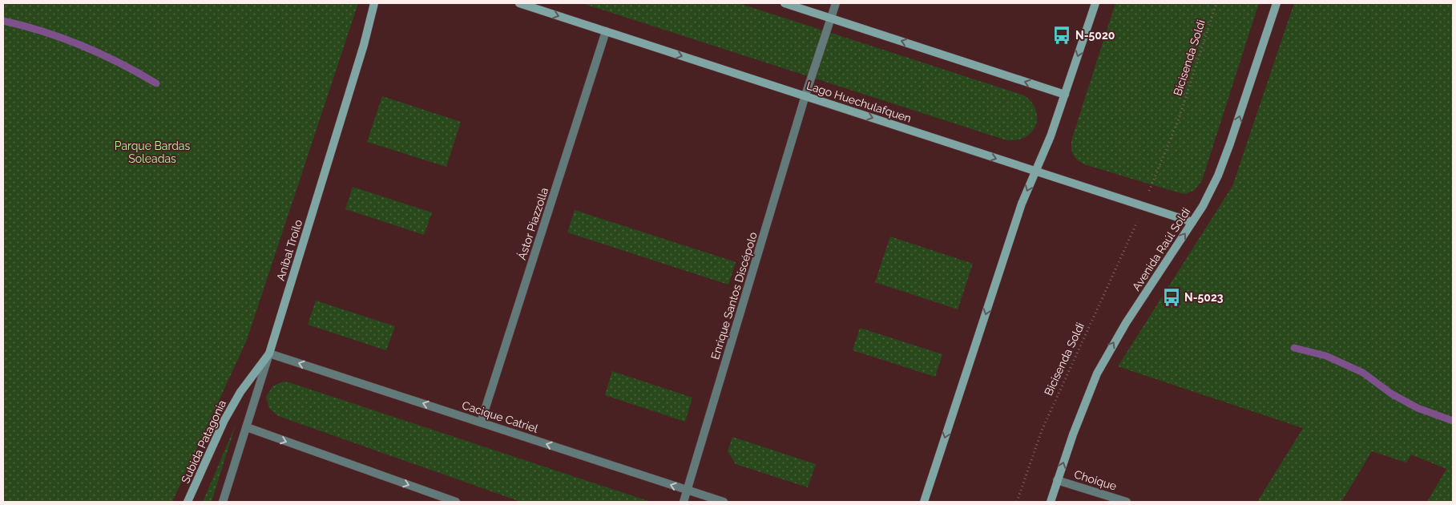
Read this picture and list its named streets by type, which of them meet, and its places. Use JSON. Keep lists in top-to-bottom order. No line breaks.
{"streets":{"street":["Lago Huechulafquen","Ástor Piazzolla","Avenida Raúl Soldi","Aníbal Troilo","Enrique Santos Discépolo","Cacique Catriel","Subida Patagonia","Choique"],"path":["Bicisenda Soldi"]},"crossings":[["Lago Huechulafquen","Ástor Piazzolla"],["Lago Huechulafquen","Avenida Raúl Soldi"],["Lago Huechulafquen","Enrique Santos Discépolo"],["Ástor Piazzolla","Cacique Catriel"],["Avenida Raúl Soldi","Choique"],["Aníbal Troilo","Cacique Catriel"],["Aníbal Troilo","Subida Patagonia"],["Enrique Santos Discépolo","Cacique Catriel"],["Cacique Catriel","Subida Patagonia"]],"one_way":["Lago Huechulafquen","Avenida Raúl Soldi","Cacique Catriel"],"parks":["Parque Bardas Soleadas"],"places":{"bus stop":["N-5020","N-5023"]}}
